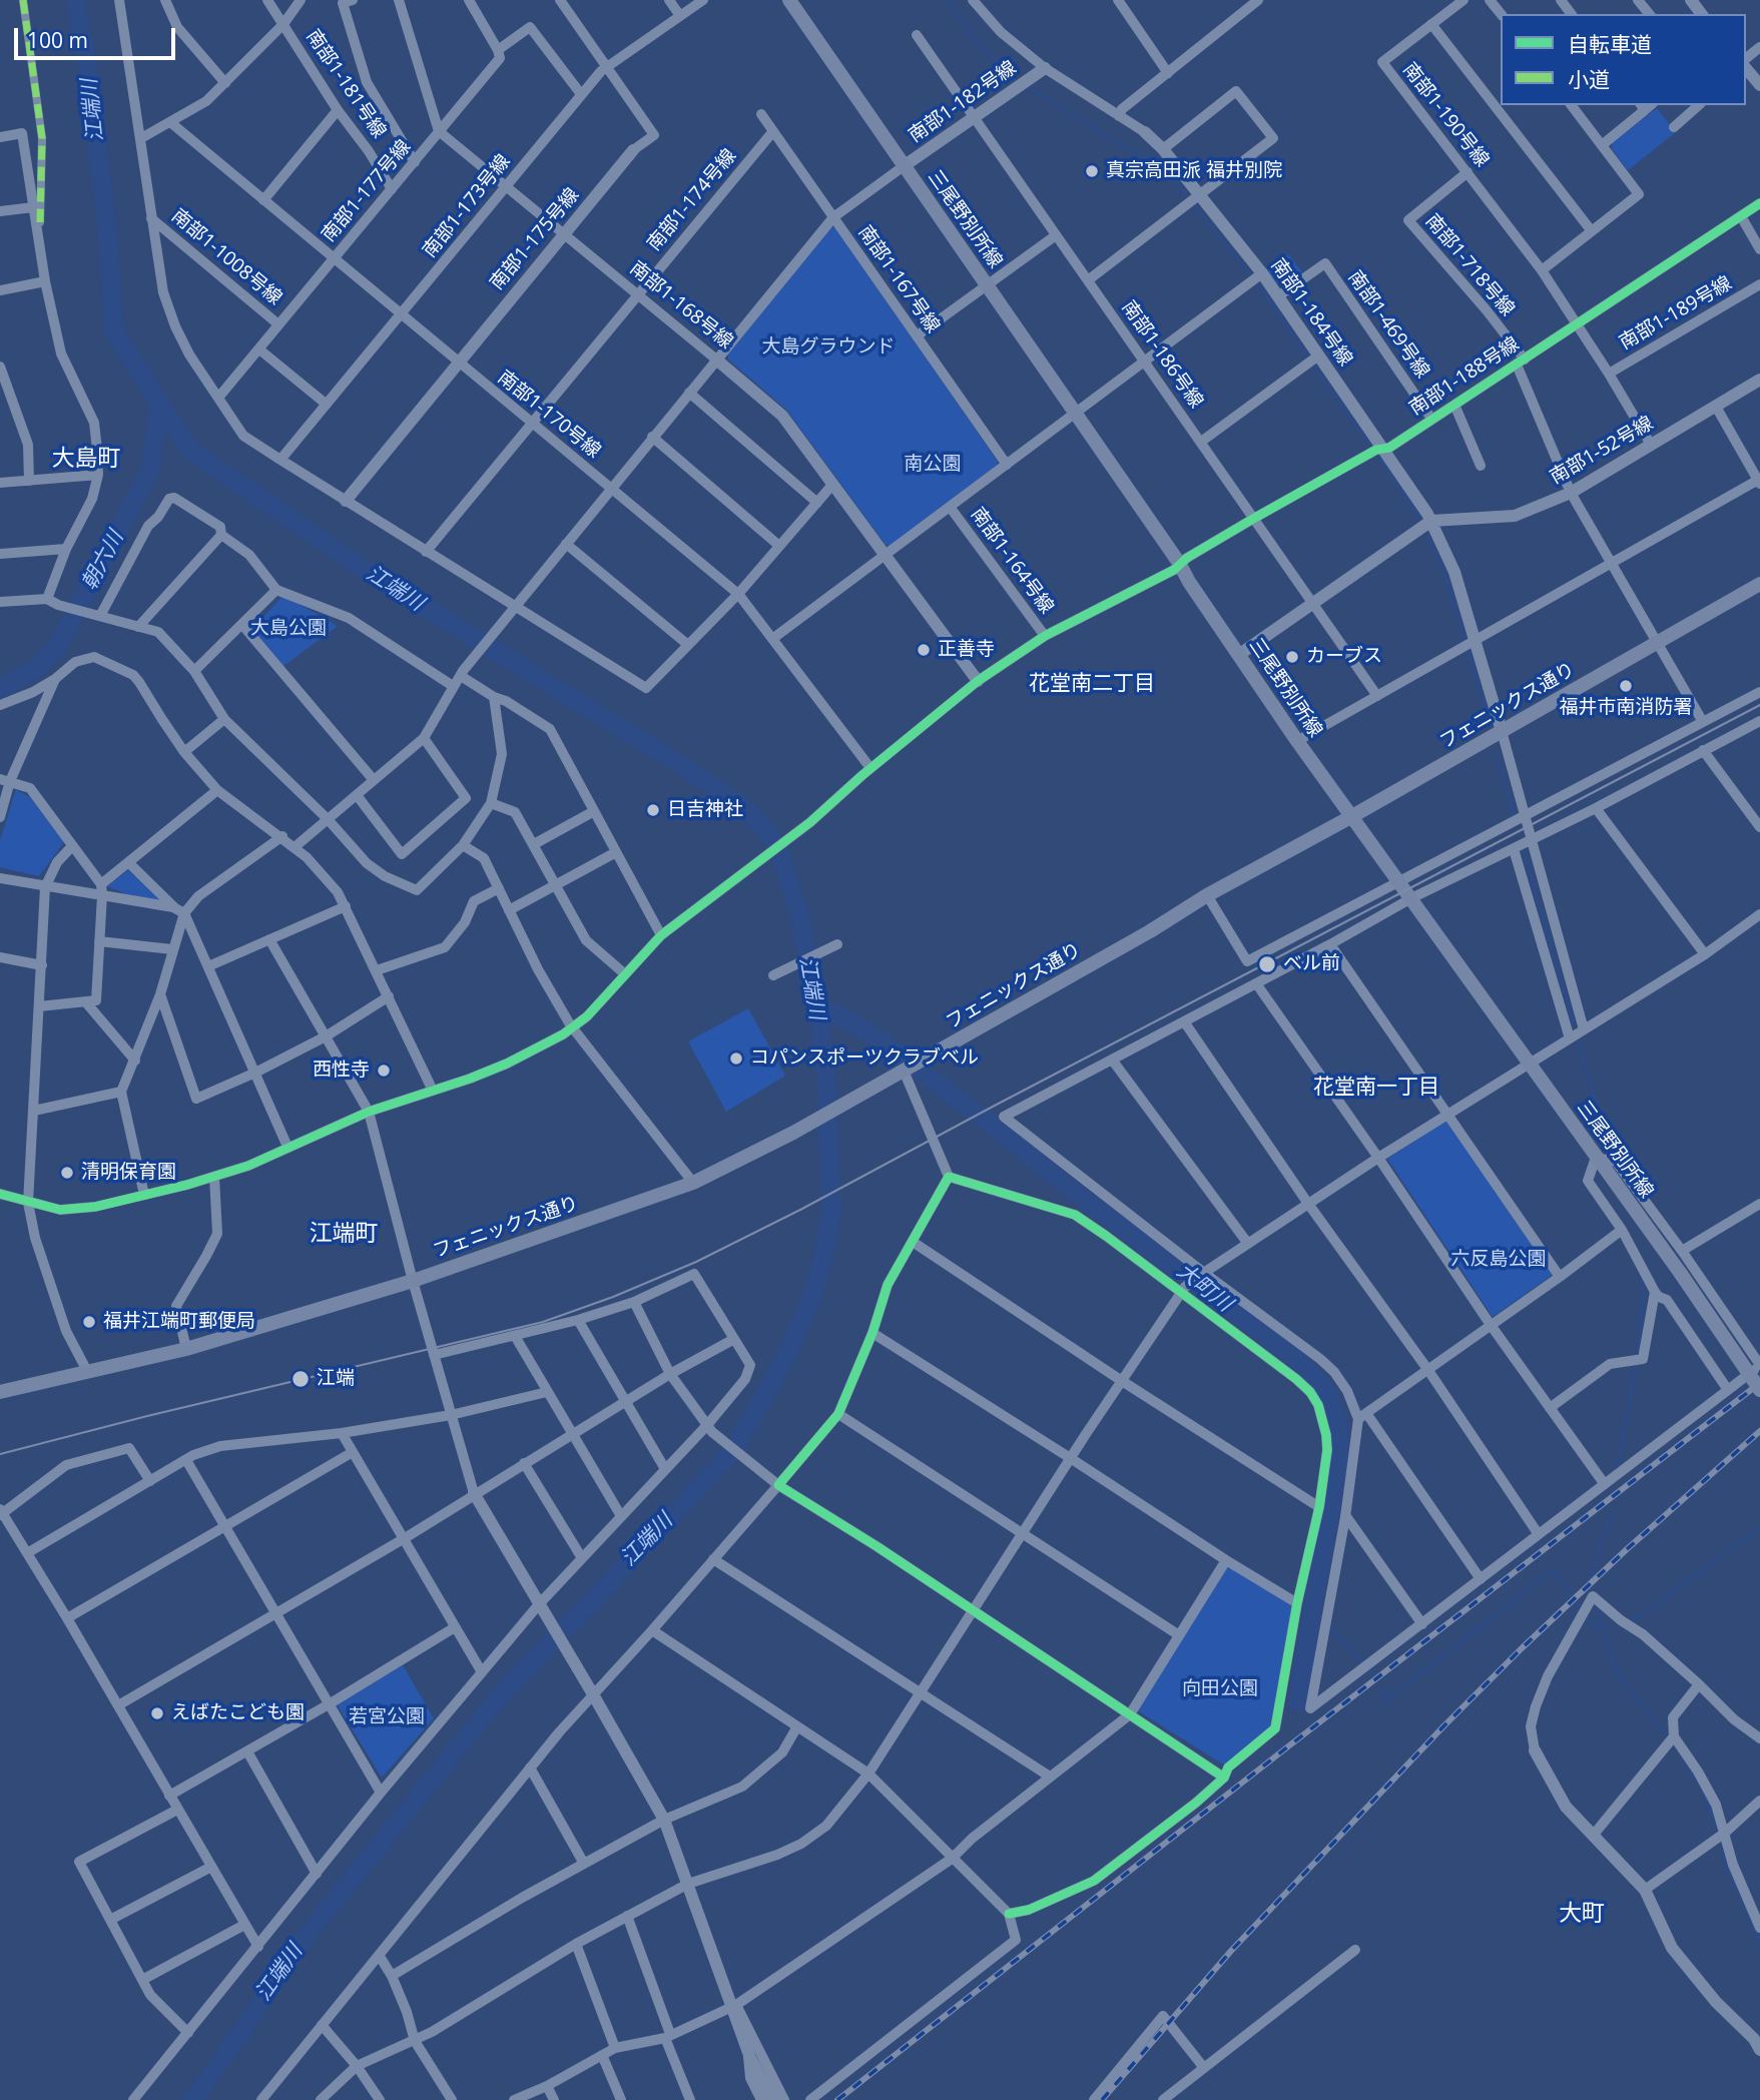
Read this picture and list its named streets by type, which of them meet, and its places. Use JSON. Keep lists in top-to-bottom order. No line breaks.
{"streets":{"main road":["三尾野別所線","フェニックス通り"],"street":["南部1-181号線","南部1-182号線","南部1-190号線","南部1-177号線","南部1-174号線","南部1-173号線","南部1-175号線","南部1-1008号線","南部1-718号線","南部1-167号線","南部1-168号線","南部1-184号線","南部1-189号線","南部1-469号線","南部1-186号線","南部1-188号線","南部1-170号線","南部1-52号線","南部1-164号線"]},"crossings":[["南部1-181号線","南部1-177号線"],["南部1-182号線","三尾野別所線"],["南部1-182号線","南部1-184号線"],["南部1-182号線","南部1-186号線"],["南部1-190号線","南部1-718号線"],["南部1-190号線","南部1-189号線"],["南部1-190号線","南部1-188号線"],["南部1-190号線","南部1-52号線"],["南部1-177号線","南部1-1008号線"],["南部1-177号線","南部1-168号線"],["南部1-177号線","南部1-170号線"],["南部1-174号線","南部1-167号線"],["南部1-174号線","南部1-168号線"],["南部1-174号線","南部1-170号線"],["南部1-173号線","南部1-175号線"],["南部1-173号線","南部1-168号線"],["南部1-173号線","南部1-170号線"],["三尾野別所線","南部1-188号線"],["三尾野別所線","フェニックス通り"],["南部1-175号線","南部1-168号線"],["南部1-175号線","南部1-170号線"],["南部1-718号線","南部1-188号線"],["南部1-168号線","南部1-188号線"],["南部1-184号線","南部1-469号線"],["南部1-184号線","南部1-188号線"],["南部1-184号線","南部1-52号線"],["南部1-184号線","フェニックス通り"],["南部1-469号線","南部1-188号線"],["南部1-186号線","南部1-188号線"],["南部1-188号線","南部1-170号線"],["南部1-188号線","南部1-164号線"]],"districts":["大島町","花堂南二丁目","花堂南一丁目","江端町","大町"],"water":["江端川","朝六川","大町川"],"parks":["大島グラウンド","南公園","大島公園","六反島公園","向田公園","若宮公園"],"places":["真宗高田派 福井別院","正善寺","カーブス","福井市南消防署","日吉神社","ベル前","コパンスポーツクラブベル","西性寺","清明保育園","福井江端町郵便局","江端","えばたこども園"],"legend":["自転車道","小道"],"scale_bar":"100 m"}
